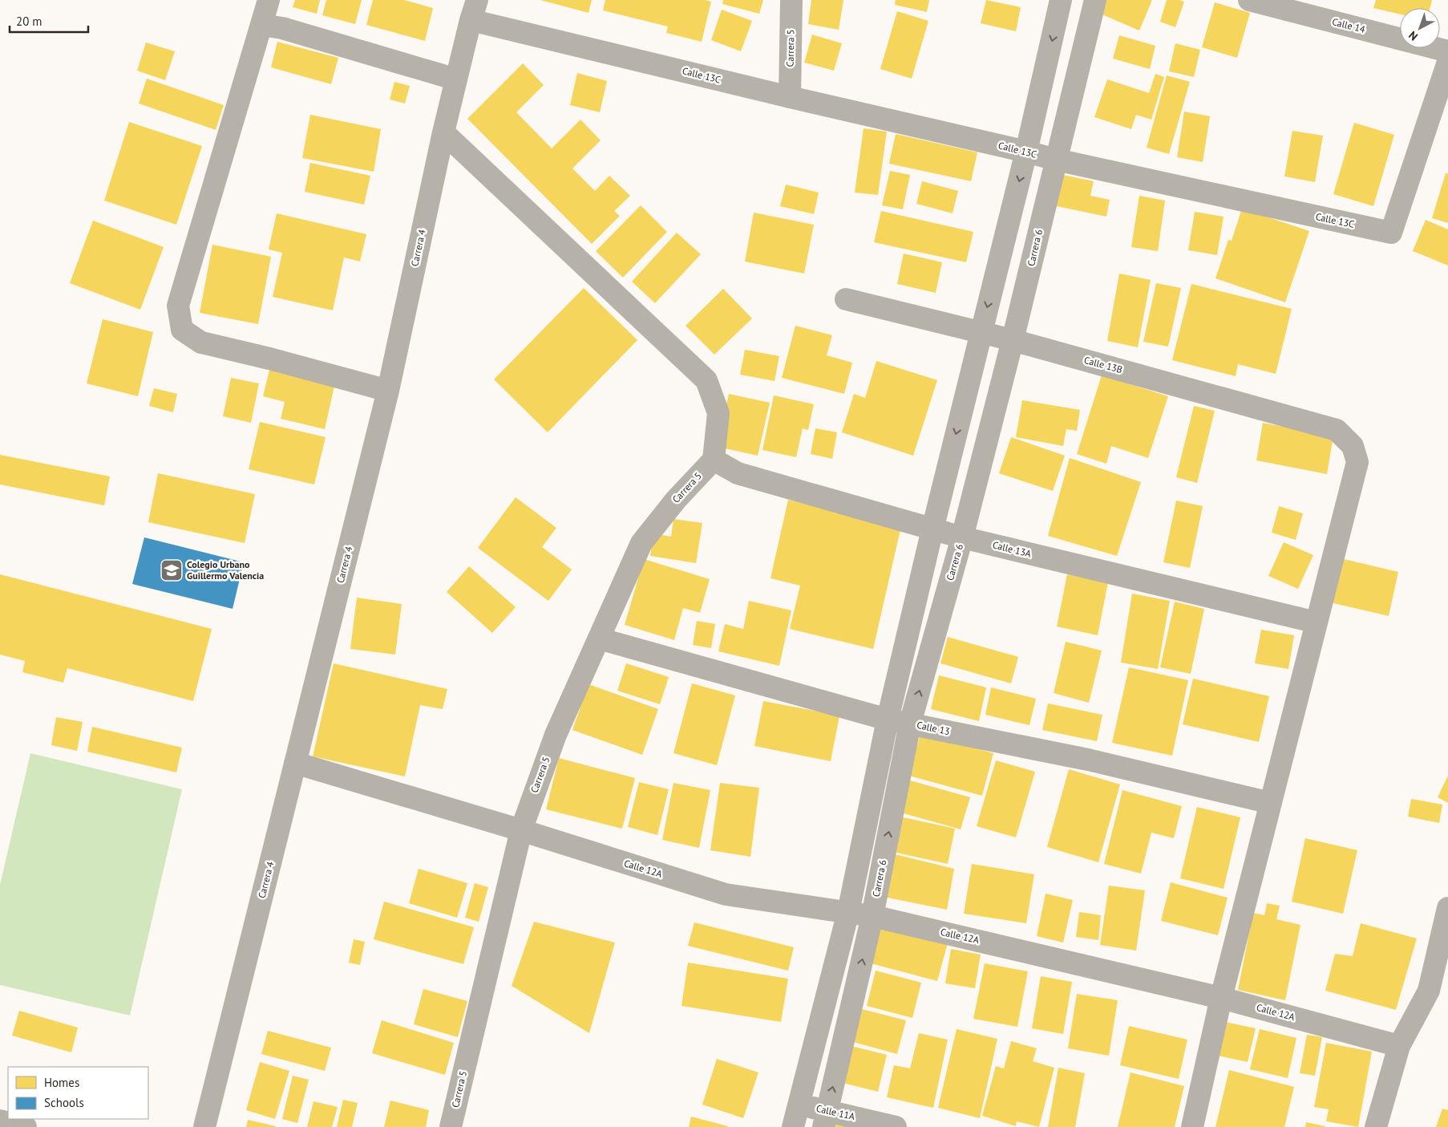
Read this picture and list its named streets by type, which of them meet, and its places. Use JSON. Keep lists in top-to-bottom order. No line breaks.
{"streets":{"street":["Calle 14","Carrera 5","Calle 13C","Carrera 4","Carrera 6","Calle 13B","Calle 13A","Calle 13","Calle 12A","Calle 11A"]},"crossings":[["Carrera 5","Calle 13C"],["Carrera 5","Calle 13A"],["Carrera 5","Calle 13"],["Carrera 5","Calle 12A"],["Calle 13C","Carrera 4"],["Calle 13C","Carrera 6"],["Carrera 4","Calle 12A"],["Carrera 6","Calle 13B"],["Carrera 6","Calle 13A"],["Carrera 6","Calle 13"],["Carrera 6","Calle 12A"],["Carrera 6","Calle 11A"],["Calle 13B","Calle 13A"]],"places":{"school or university":["Colegio Urbano Guillermo Valencia"]},"legend":["Homes","Schools"],"scale_bar":"20 m","north":"bottom left"}
